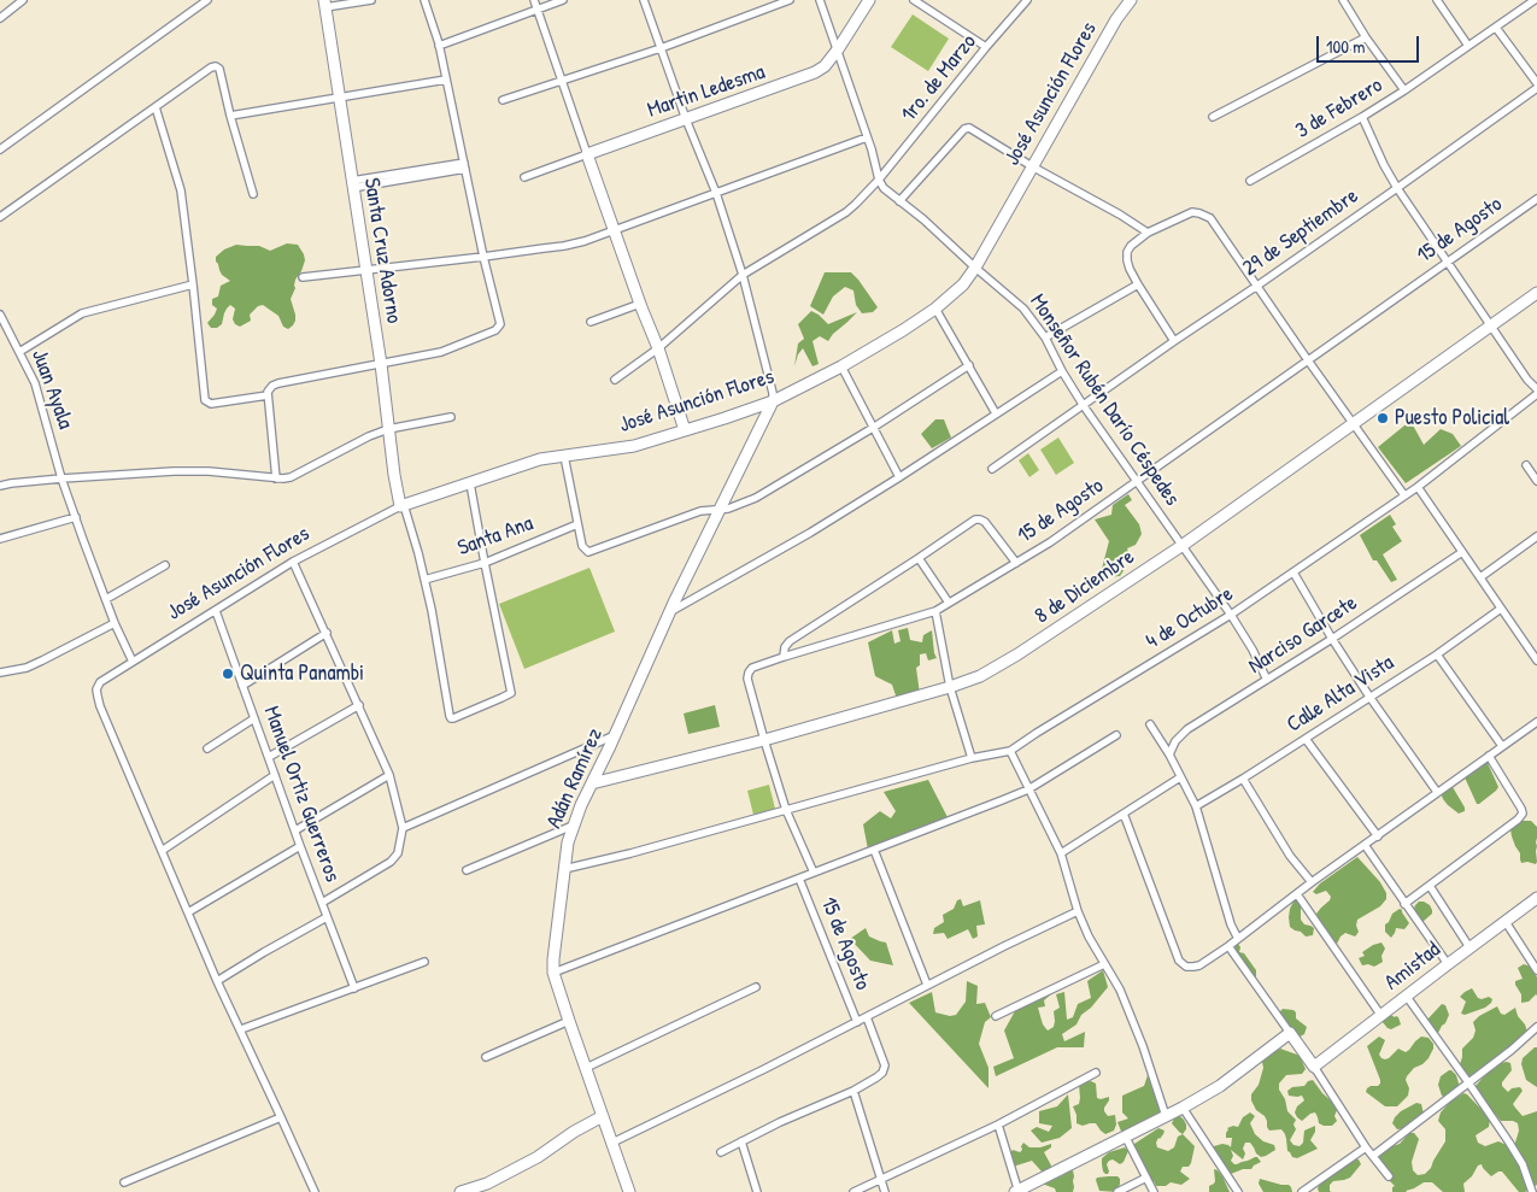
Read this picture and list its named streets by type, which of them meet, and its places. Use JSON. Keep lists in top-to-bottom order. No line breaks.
{"streets":{"street":["1ro. de Marzo","Martin Ledesma","José Asunción Flores","3 de Febrero","15 de Agosto","29 de Septiembre","Santa Cruz Adorno","Juan Ayala","Monseñor Rubén Darío Céspedes","Santa Ana","8 de Diciembre","4 de Octubre","Narciso Garcete","Calle Alta Vista","Adán Ramírez","Manuel Ortiz Guerreros","Amistad"]},"crossings":[["1ro. de Marzo","Monseñor Rubén Darío Céspedes"],["Martin Ledesma","Monseñor Rubén Darío Céspedes"],["José Asunción Flores","Santa Cruz Adorno"],["José Asunción Flores","Juan Ayala"],["José Asunción Flores","Monseñor Rubén Darío Céspedes"],["José Asunción Flores","Adán Ramírez"],["José Asunción Flores","Manuel Ortiz Guerreros"],["15 de Agosto","Monseñor Rubén Darío Céspedes"],["15 de Agosto","8 de Diciembre"],["15 de Agosto","4 de Octubre"],["29 de Septiembre","Monseñor Rubén Darío Céspedes"],["Monseñor Rubén Darío Céspedes","8 de Diciembre"],["Monseñor Rubén Darío Céspedes","4 de Octubre"],["Monseñor Rubén Darío Céspedes","Narciso Garcete"],["8 de Diciembre","Adán Ramírez"],["4 de Octubre","Adán Ramírez"]],"places":["Puesto Policial","Quinta Panambi"],"scale_bar":"100 m"}
